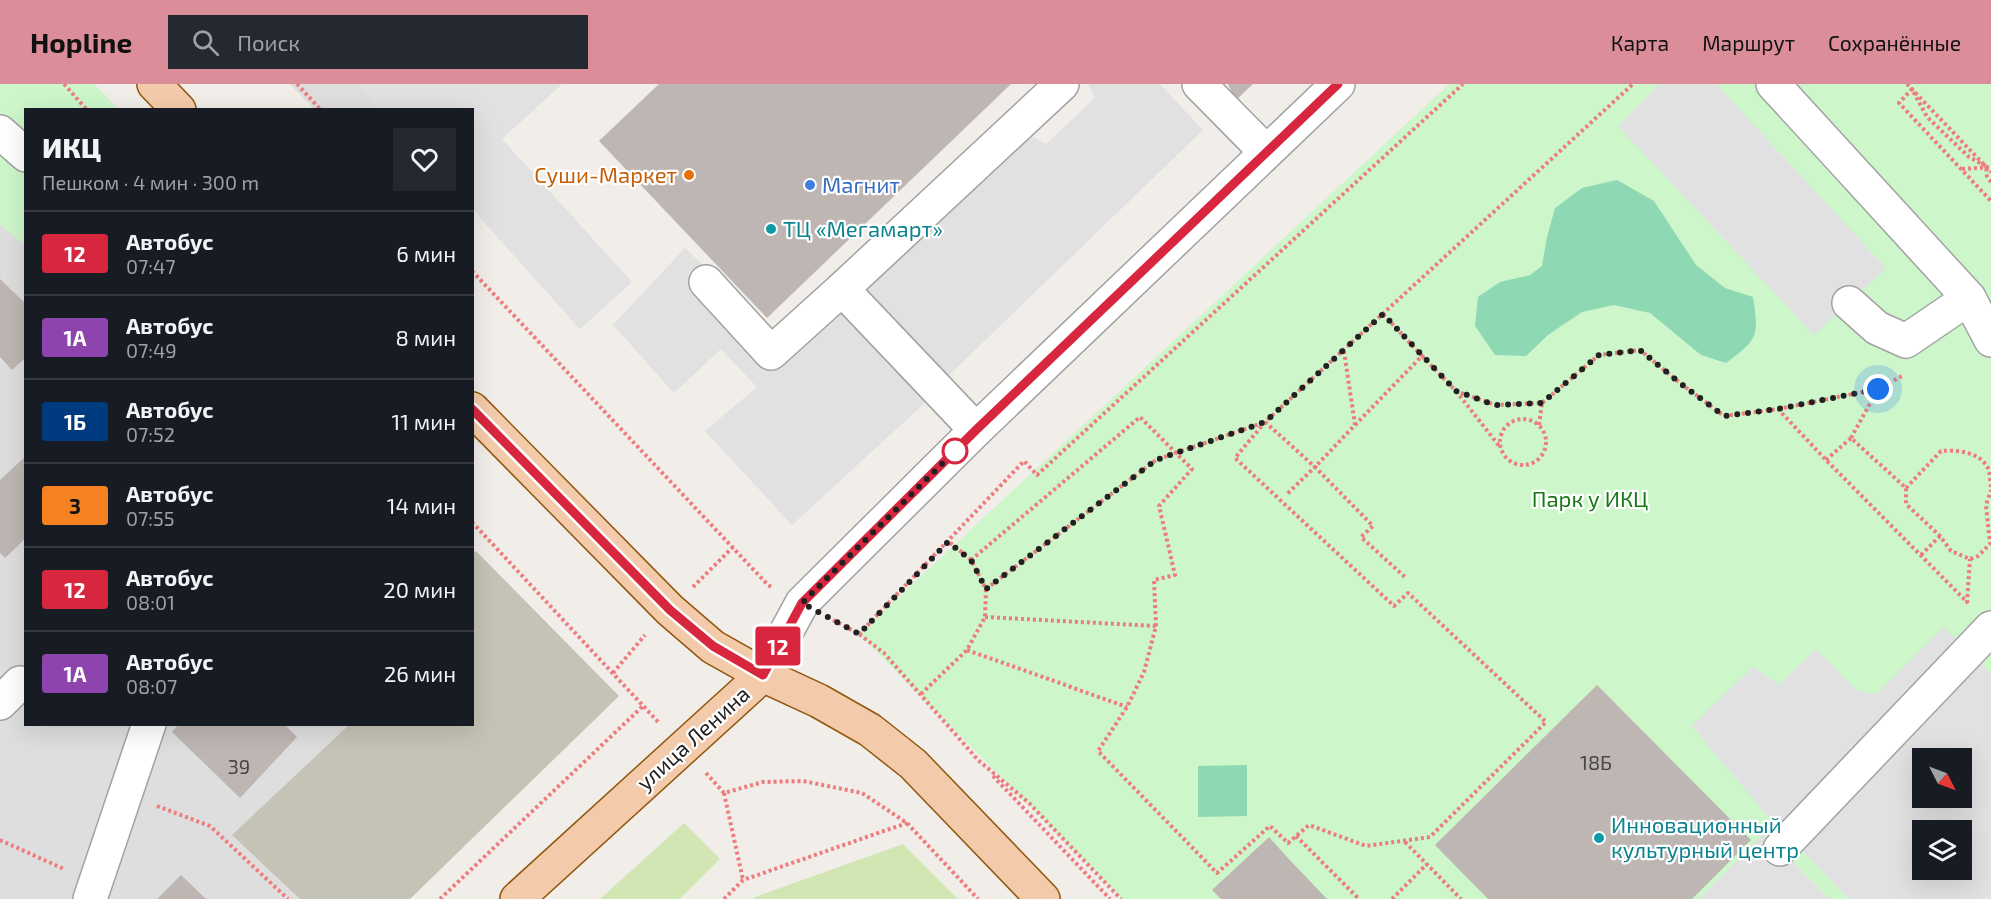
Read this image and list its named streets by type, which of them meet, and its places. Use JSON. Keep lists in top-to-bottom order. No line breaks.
{"streets":{"main road":["улица Ленина"]},"parks":["Парк у ИКЦ"],"places":["Суши-Маркет","Магнит","ТЦ «Мегамарт»","Инновационный культурный центр"],"lines":["bus line 12"],"house_numbers":["18Б","39"],"north":"bottom right","page":{"header":"Hopline","search":"Поиск","nav":["Карта","Маршрут","Сохранённые"],"on_map":"12","heading":["ИКЦ","Пешком · 4 мин · 300 m"],"list":[{"mark":"12","name":"Автобус","note":"07:47","value":"6 мин"},{"mark":"1А","name":"Автобус","note":"07:49","value":"8 мин"},{"mark":"1Б","name":"Автобус","note":"07:52","value":"11 мин"},{"mark":"3","name":"Автобус","note":"07:55","value":"14 мин"},{"mark":"12","name":"Автобус","note":"08:01","value":"20 мин"},{"mark":"1А","name":"Автобус","note":"08:07","value":"26 мин"}]}}
